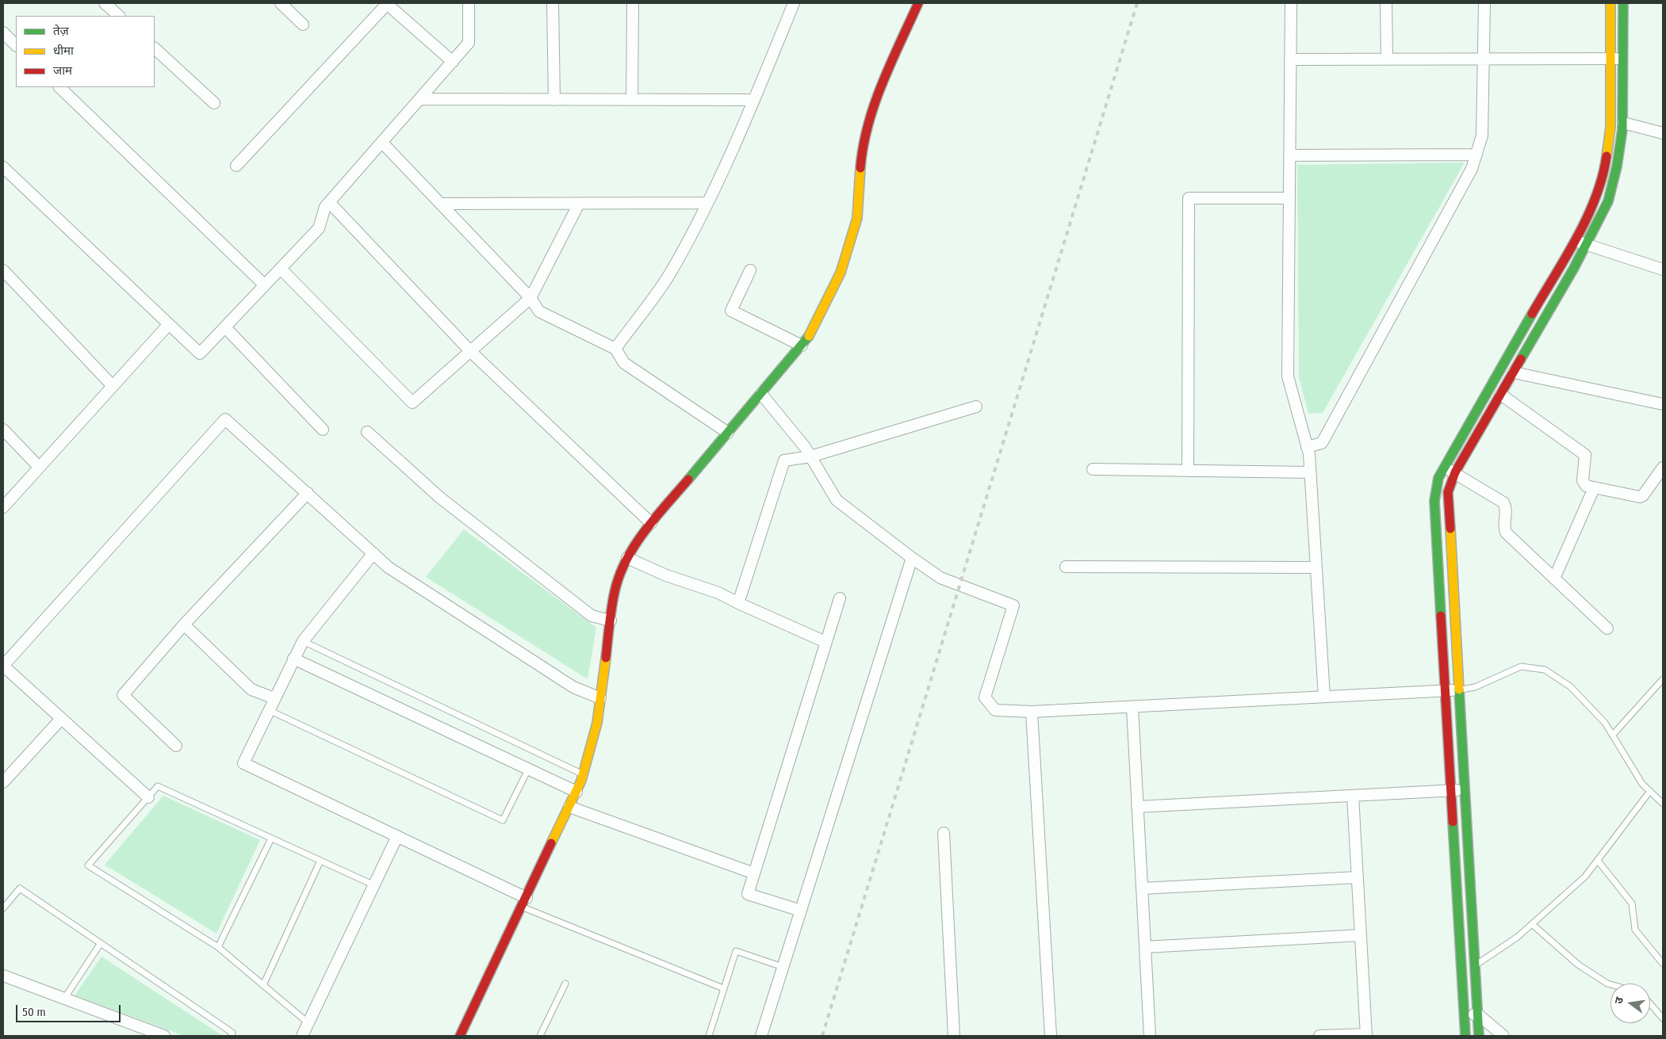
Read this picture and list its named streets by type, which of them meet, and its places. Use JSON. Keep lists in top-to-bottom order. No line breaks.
{"legend":["तेज़","धीमा","जाम"],"scale_bar":"50 m","north":"left"}
